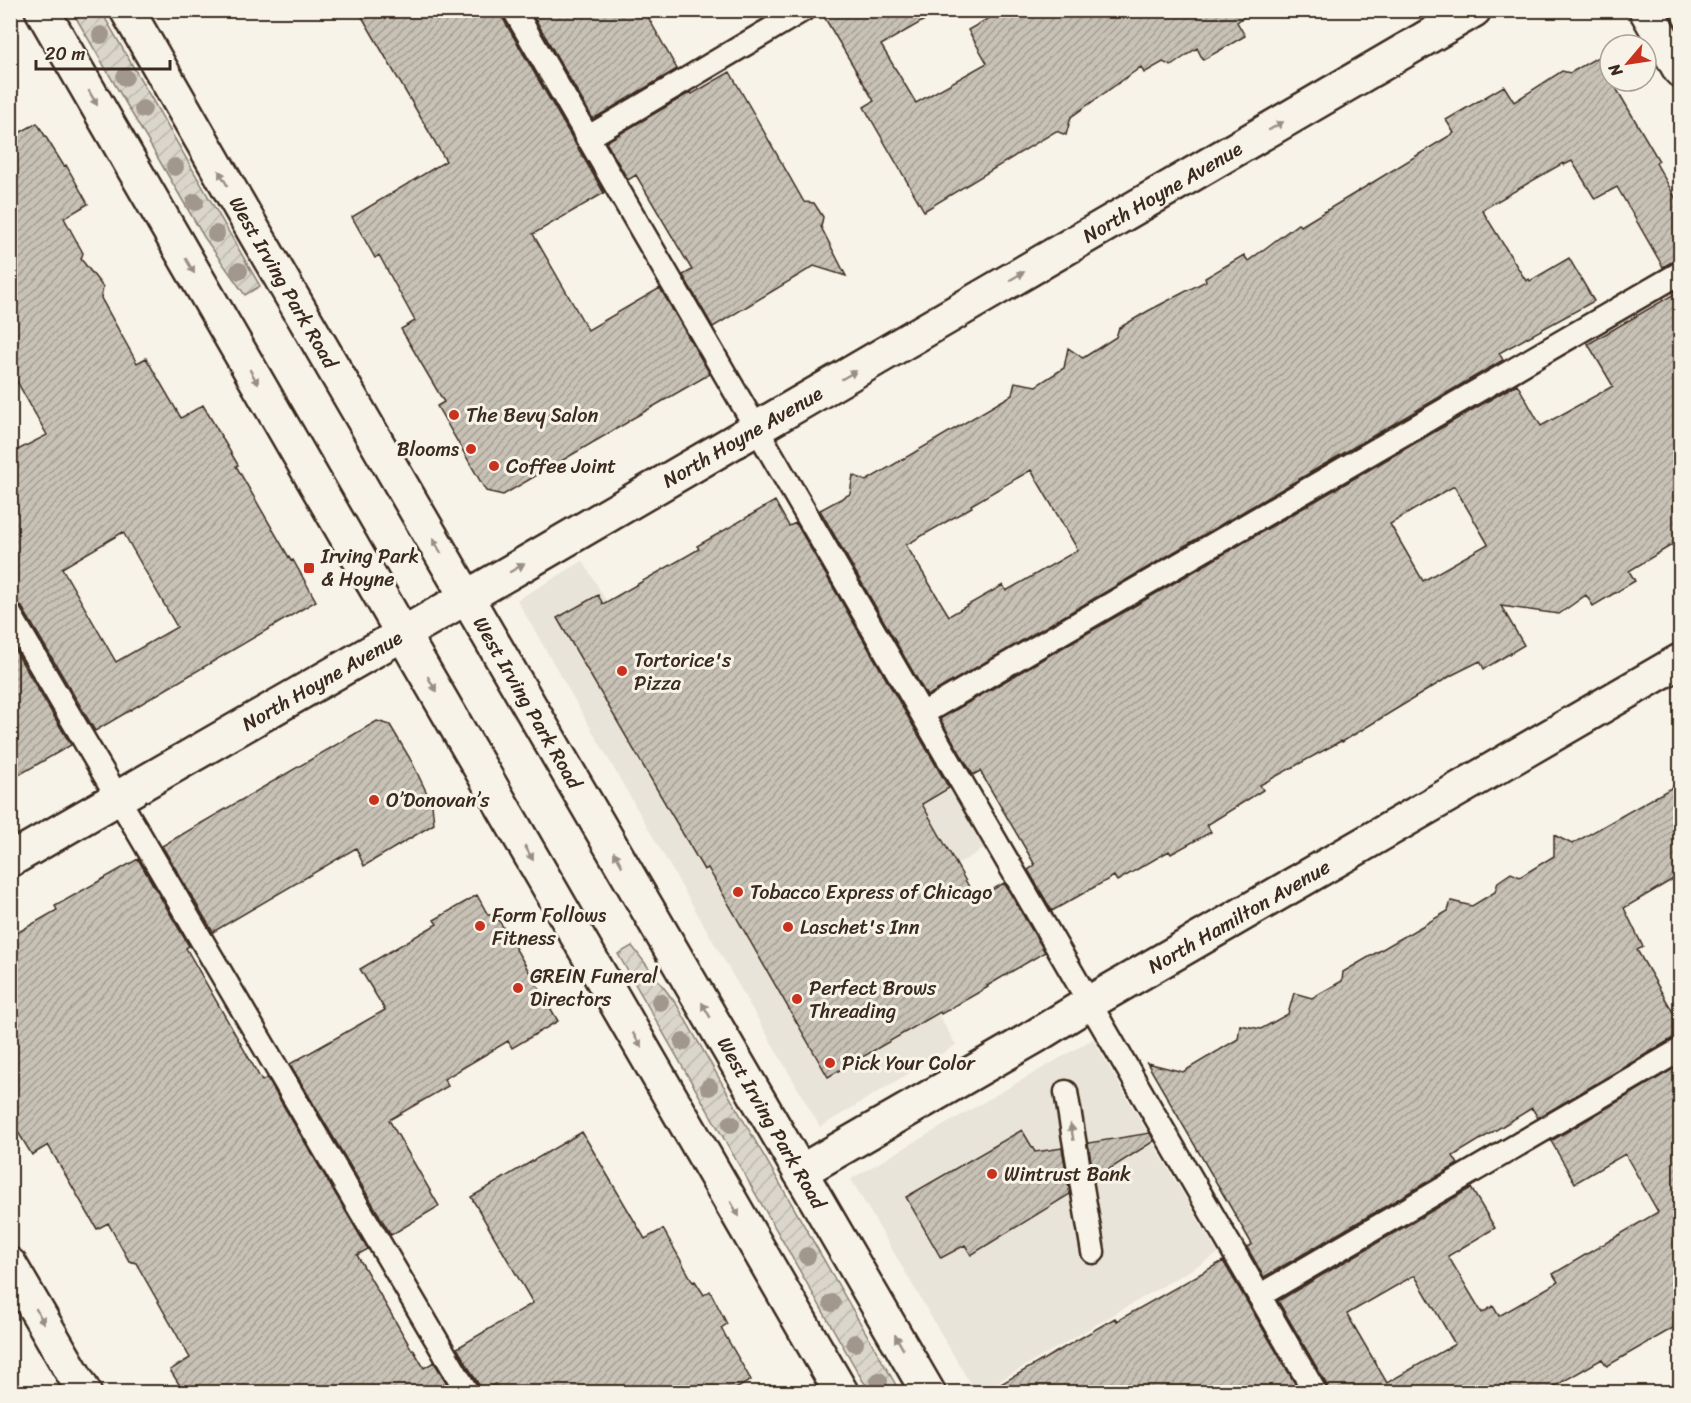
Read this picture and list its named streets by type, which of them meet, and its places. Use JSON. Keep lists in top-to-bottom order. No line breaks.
{"streets":{"main road":["North Hoyne Avenue","West Irving Park Road","North Hamilton Avenue"]},"crossings":[["North Hoyne Avenue","West Irving Park Road"],["West Irving Park Road","North Hamilton Avenue"]],"one_way":["North Hoyne Avenue"],"places":{"other":["The Bevy Salon","Blooms","Coffee Joint","Tortorice's Pizza","O’Donovan’s","Tobacco Express of Chicago","Form Follows Fitness","Laschet's Inn","GREIN Funeral Directors","Perfect Brows Threading","Pick Your Color","Wintrust Bank"],"transit":["Irving Park & Hoyne"]},"scale_bar":"20 m","north":"bottom left"}
